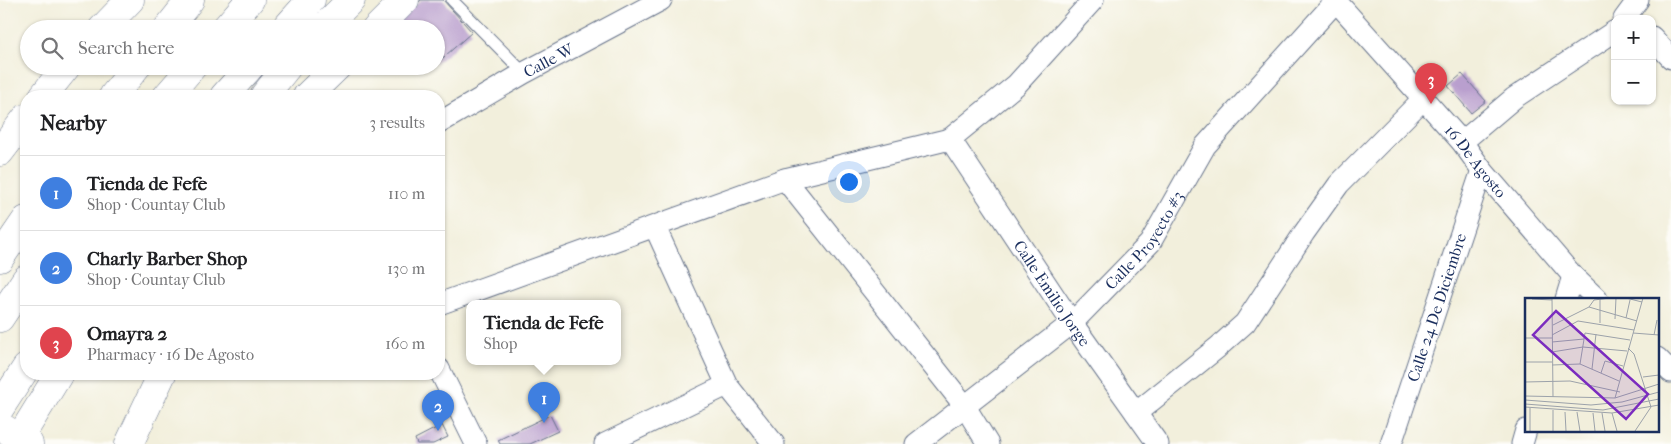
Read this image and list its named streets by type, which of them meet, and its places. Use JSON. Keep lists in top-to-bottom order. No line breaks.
{"streets":{"street":["Calle W","16 De Agosto","Calle Proyecto #3","Calle Emilio Jorge","Calle 24 De Diciembre"]},"crossings":[["16 De Agosto","Calle Proyecto #3"],["16 De Agosto","Calle 24 De Diciembre"],["Calle Proyecto #3","Calle Emilio Jorge"]],"page":{"map_buttons":["+","−"],"search":"Search here","pins":["3","1","2"],"heading":["Nearby","3 results"],"list":[{"mark":"1","name":"Tienda de Fefe","note":"Shop · Countay Club","value":"110 m"},{"mark":"2","name":"Charly Barber Shop","note":"Shop · Countay Club","value":"130 m"},{"mark":"3","name":"Omayra 2","note":"Pharmacy · 16 De Agosto","value":"160 m"}],"popup":["Tienda de Fefe","Shop"]}}
